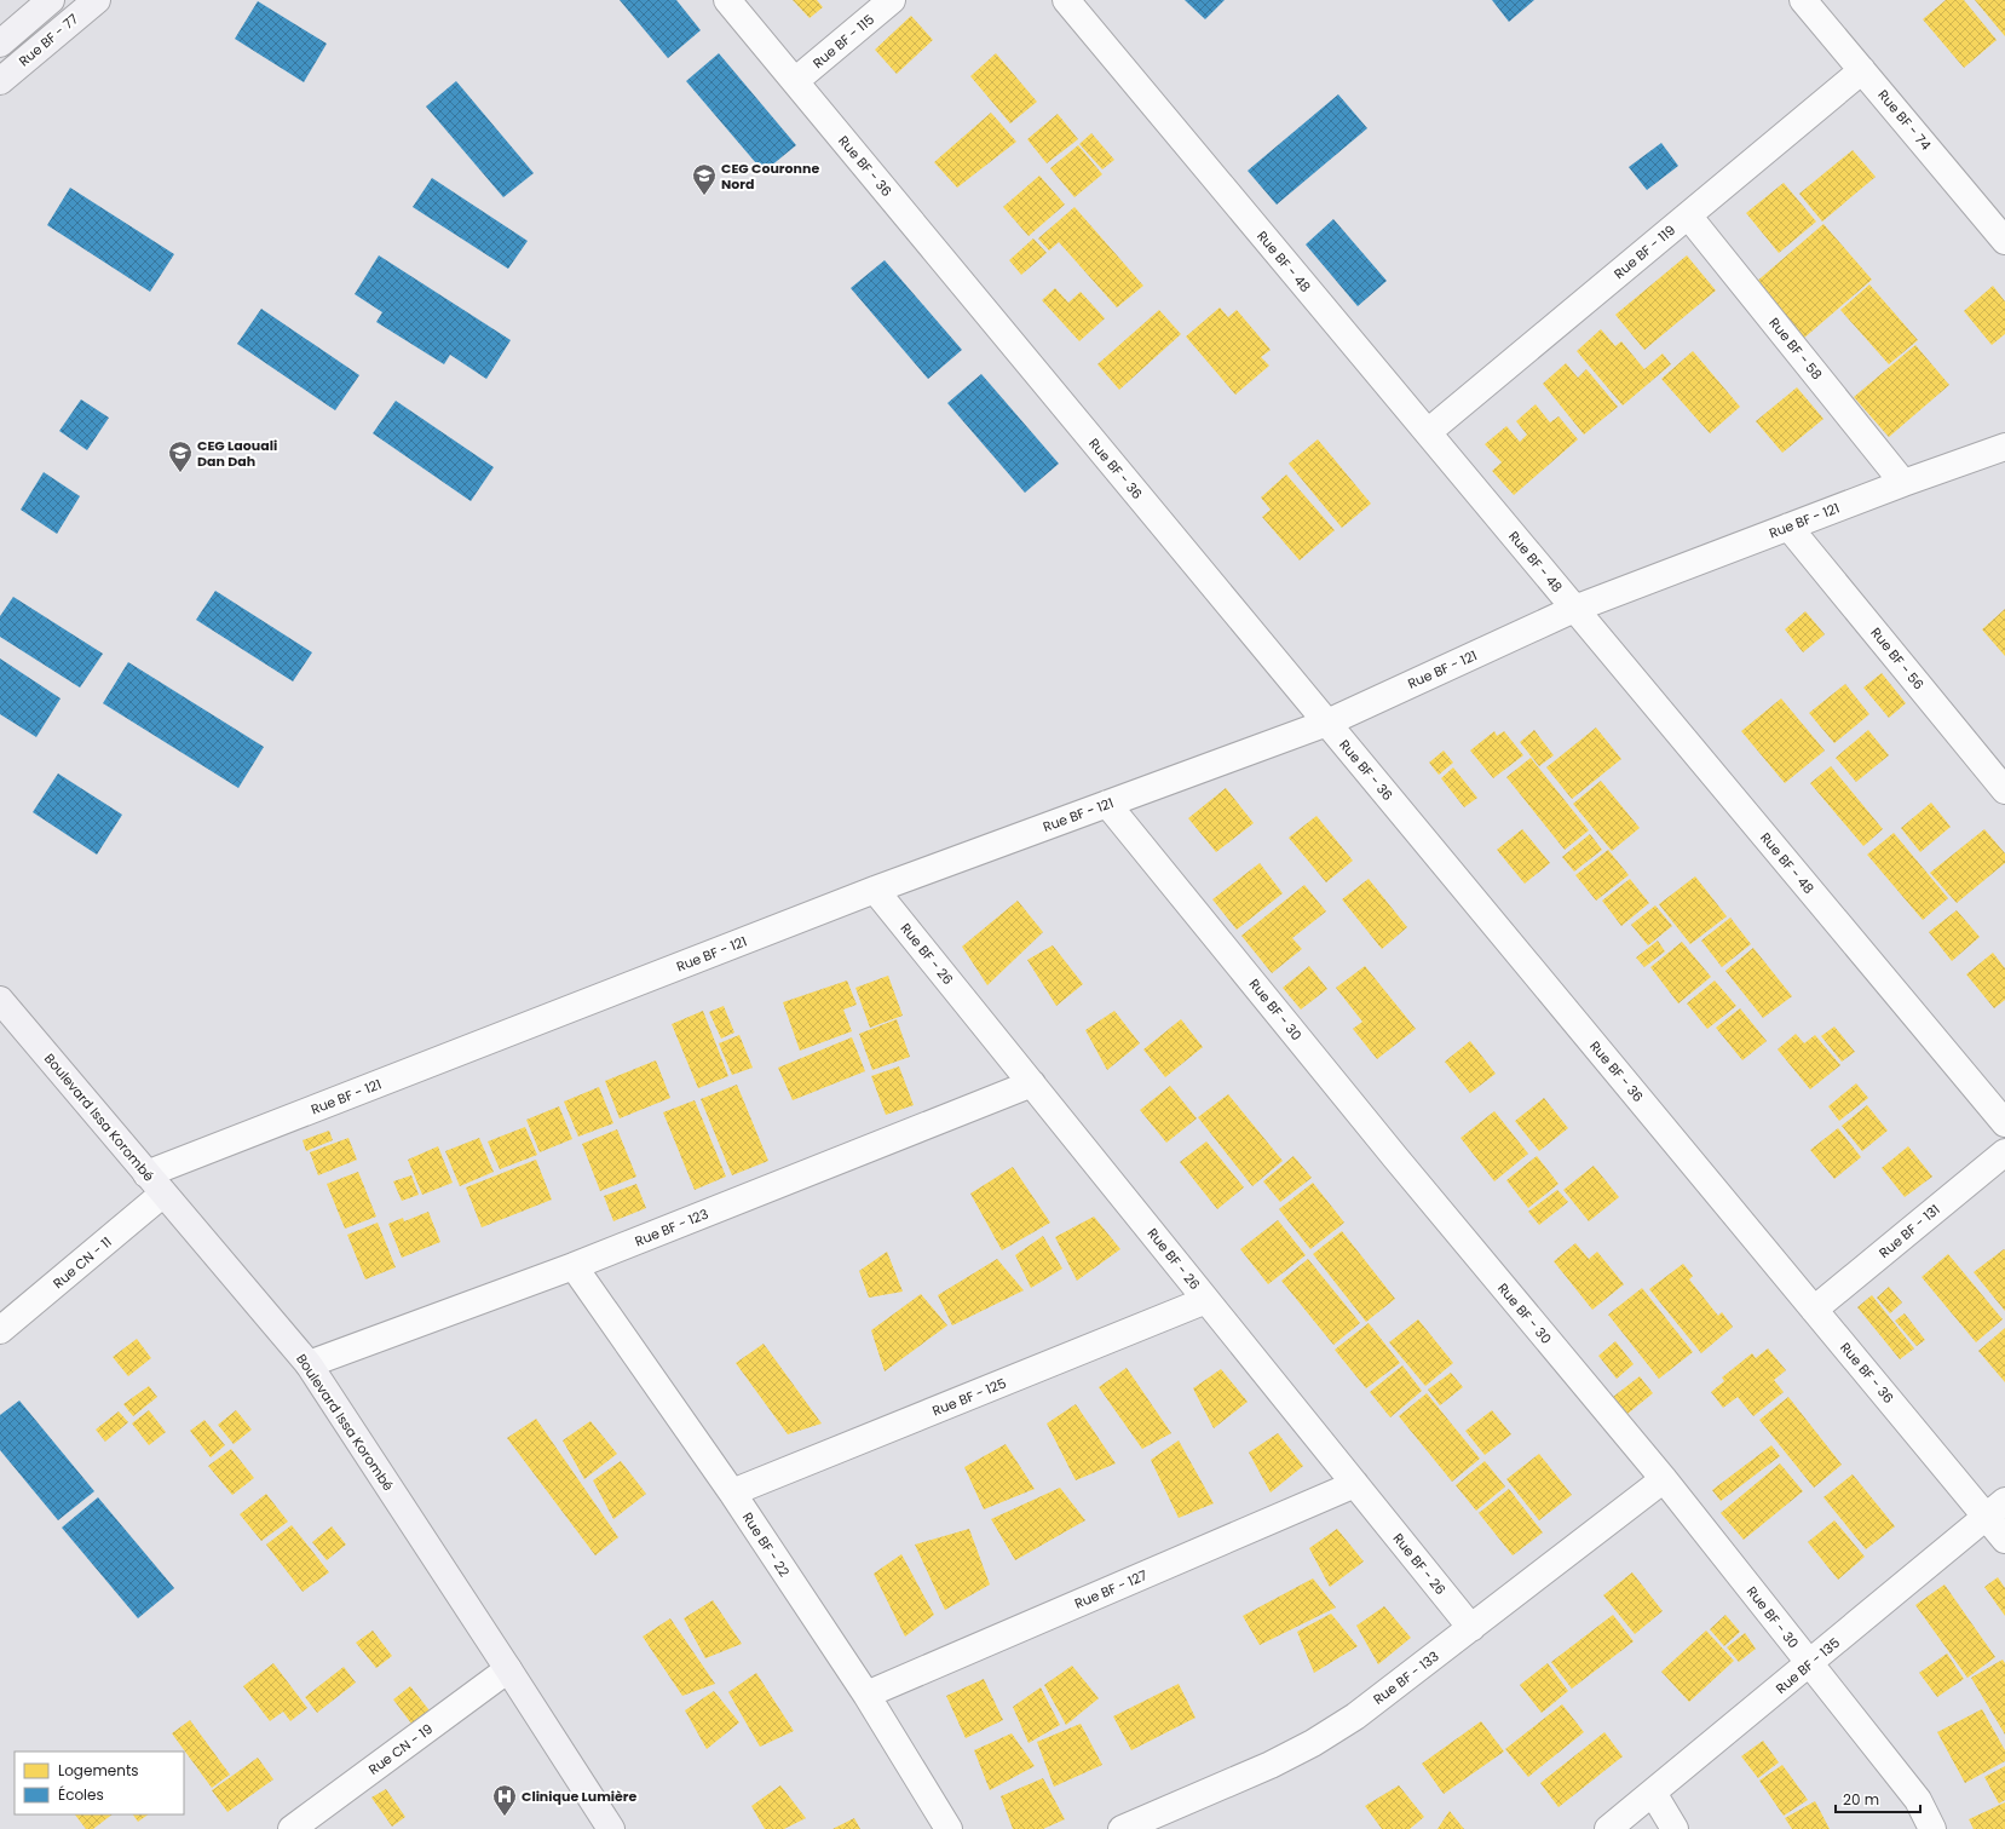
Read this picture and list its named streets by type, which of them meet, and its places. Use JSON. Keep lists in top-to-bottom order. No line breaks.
{"streets":{"street":["Rue BF - 77","Rue BF - 115","Rue BF - 74","Rue BF - 36","Rue BF - 119","Rue BF - 48","Rue BF - 58","Rue BF - 121","Rue BF - 56","Rue BF - 26","Rue BF - 30","Boulevard Issa Korombé","Rue BF - 123","Rue BF - 131","Rue CN - 11","Rue BF - 125","Rue BF - 22","Rue BF - 127","Rue BF - 135","Rue BF - 133","Rue CN - 19"]},"crossings":[["Rue BF - 115","Rue BF - 36"],["Rue BF - 74","Rue BF - 119"],["Rue BF - 36","Rue BF - 121"],["Rue BF - 36","Rue BF - 131"],["Rue BF - 36","Rue BF - 135"],["Rue BF - 119","Rue BF - 48"],["Rue BF - 119","Rue BF - 58"],["Rue BF - 48","Rue BF - 121"],["Rue BF - 58","Rue BF - 121"],["Rue BF - 121","Rue BF - 56"],["Rue BF - 121","Rue BF - 26"],["Rue BF - 121","Rue BF - 30"],["Rue BF - 121","Boulevard Issa Korombé"],["Rue BF - 26","Rue BF - 123"],["Rue BF - 26","Rue BF - 125"],["Rue BF - 26","Rue BF - 127"],["Rue BF - 26","Rue BF - 133"],["Rue BF - 30","Rue BF - 135"],["Rue BF - 30","Rue BF - 133"],["Boulevard Issa Korombé","Rue BF - 123"],["Boulevard Issa Korombé","Rue CN - 11"],["Boulevard Issa Korombé","Rue CN - 19"],["Rue BF - 123","Rue BF - 22"],["Rue BF - 125","Rue BF - 22"],["Rue BF - 22","Rue BF - 127"]],"places":{"school or university":["CEG Couronne Nord","CEG Laouali Dan Dah"],"hospital":["Clinique Lumière"]},"legend":["Logements","Écoles"],"scale_bar":"20 m"}
